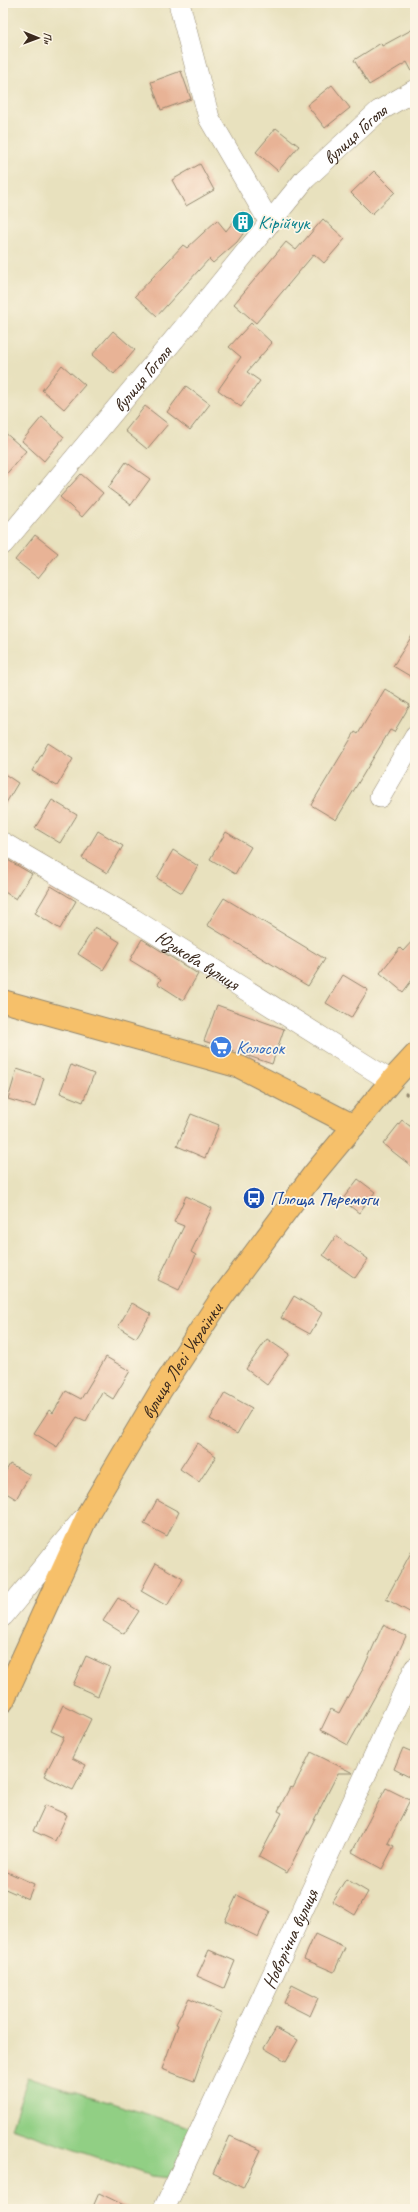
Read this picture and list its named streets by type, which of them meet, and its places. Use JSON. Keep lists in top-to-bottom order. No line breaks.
{"streets":{"main road":["вулиця Лесі Українки"],"street":["вулиця Гоголя","Юзькова вулиця","Новорічна вулиця"]},"crossings":[["Юзькова вулиця","вулиця Лесі Українки"]],"places":{"building":["Кірійчук"],"supermarket":["Колосок"],"bus stop":["Площа Перемоги"]},"north":"right"}
